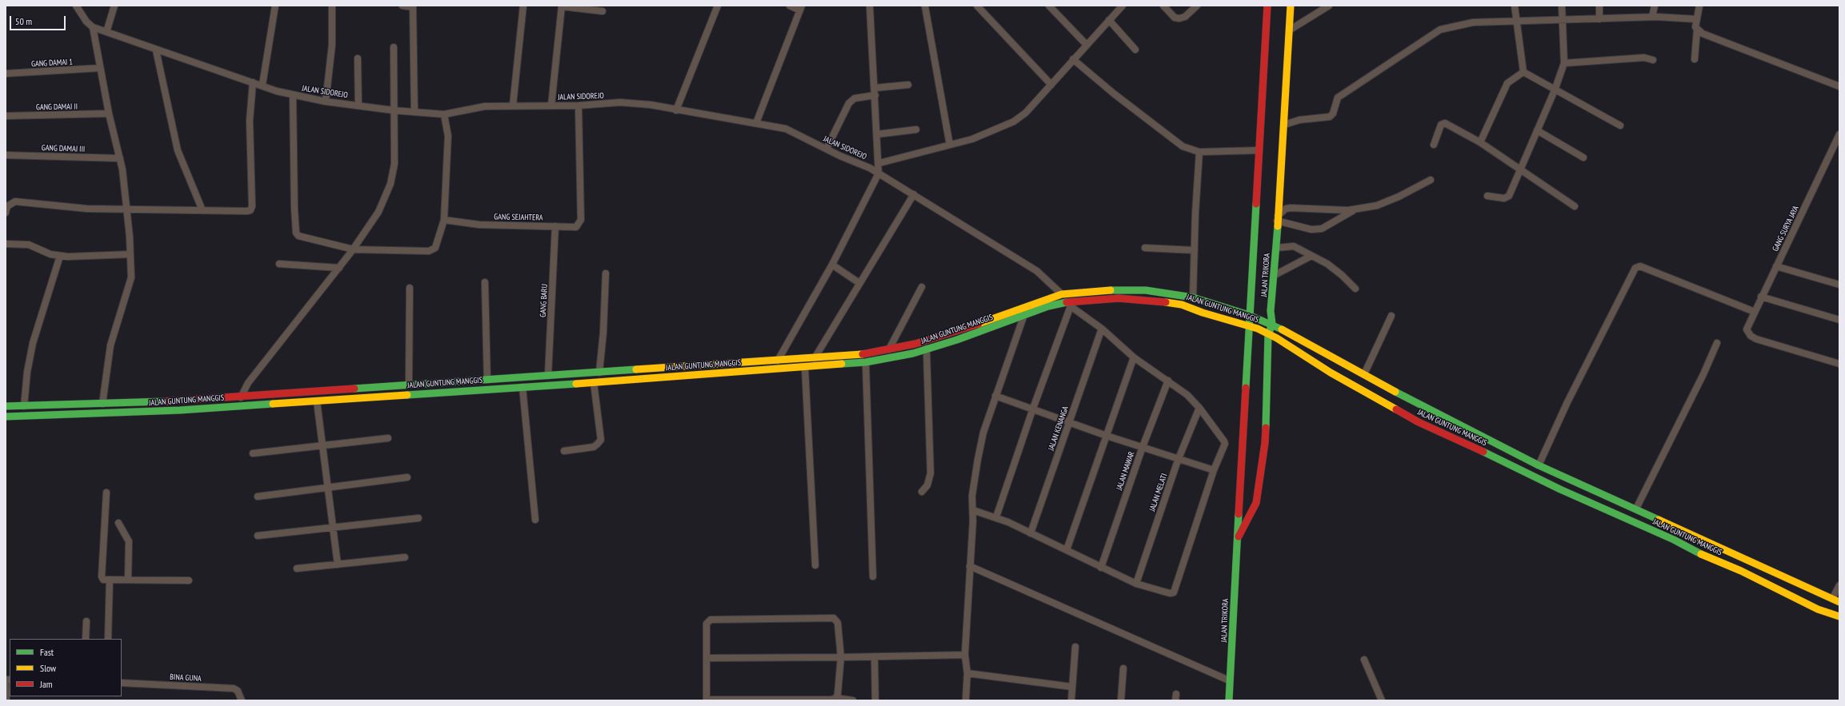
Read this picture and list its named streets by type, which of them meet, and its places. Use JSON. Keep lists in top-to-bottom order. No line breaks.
{"streets":{"street":["GANG DAMAI 1","JALAN SIDOREJO","GANG DAMAI II","GANG DAMAI III","GANG SEJAHTERA","GANG SURYA JAYA","JALAN TRIKORA","GANG BARU","JALAN GUNTUNG MANGGIS","JALAN KENANGA","JALAN MAWAR","JALAN MELATI","BINA GUNA"]},"crossings":[["JALAN SIDOREJO","GANG SEJAHTERA"],["JALAN SIDOREJO","JALAN GUNTUNG MANGGIS"],["GANG SEJAHTERA","GANG BARU"],["JALAN TRIKORA","JALAN GUNTUNG MANGGIS"],["GANG BARU","JALAN GUNTUNG MANGGIS"]],"legend":["Fast","Slow","Jam"],"scale_bar":"50 m"}
